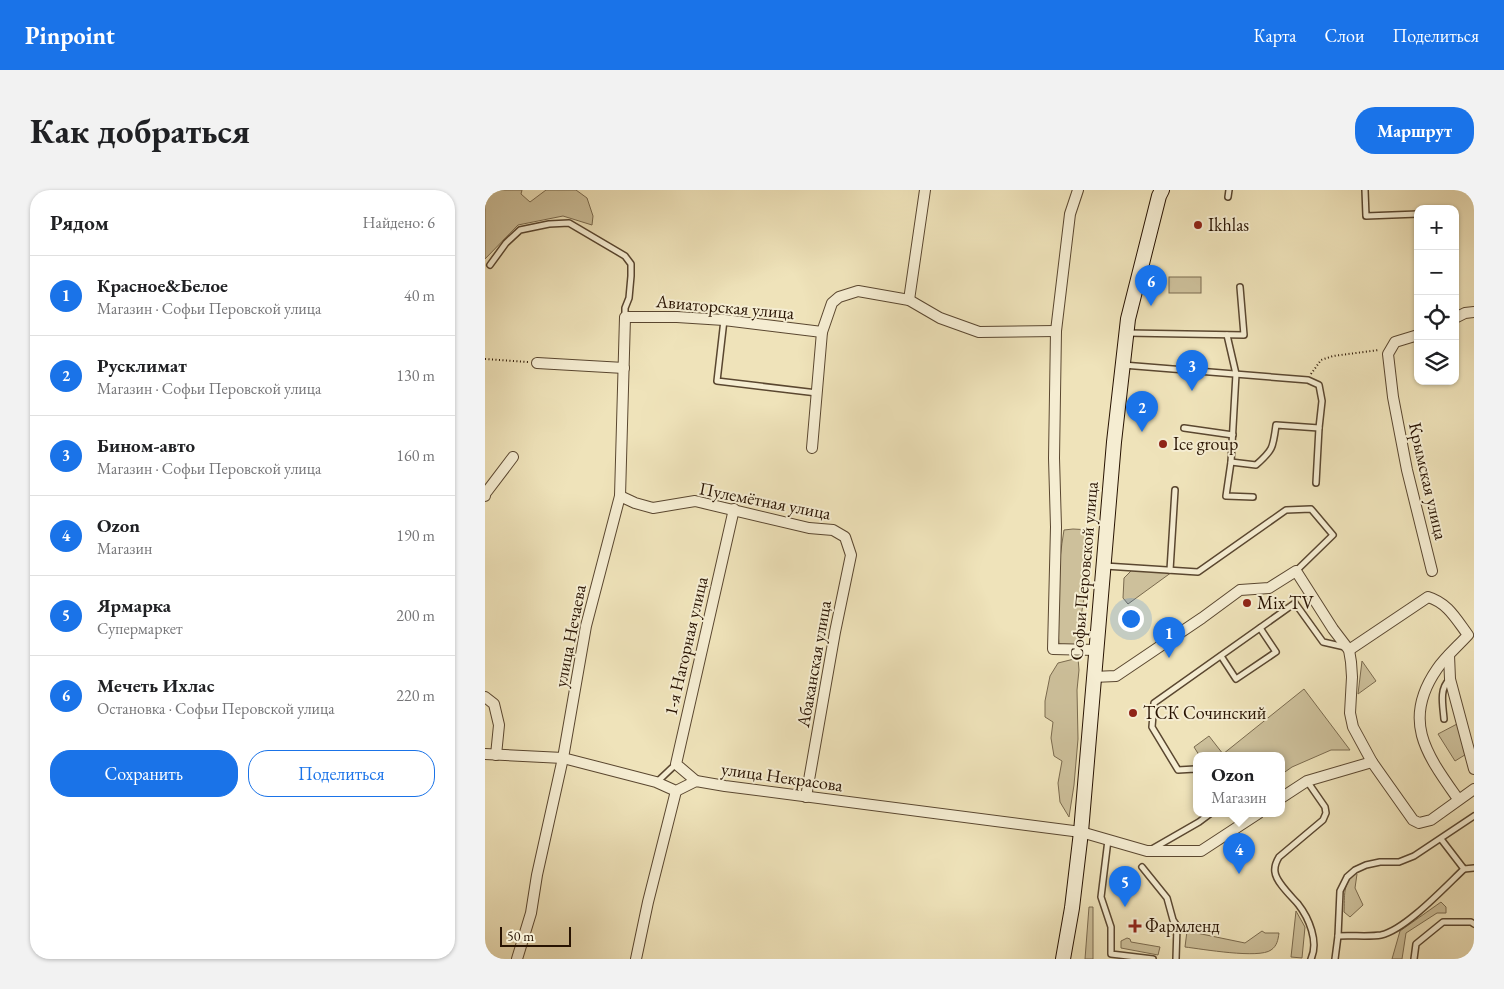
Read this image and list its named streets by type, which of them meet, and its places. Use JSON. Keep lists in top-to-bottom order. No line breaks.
{"streets":{"main road":["Софьи Перовской улица"],"street":["Авиаторская улица","Крымская улица","Пулемётная улица","улица Нечаева","1-я Нагорная улица","Абаканская улица","улица Некрасова"]},"crossings":[["Авиаторская улица","улица Нечаева"],["Пулемётная улица","улица Нечаева"],["Пулемётная улица","1-я Нагорная улица"],["Пулемётная улица","Абаканская улица"],["Софьи Перовской улица","улица Некрасова"],["Абаканская улица","улица Некрасова"]],"places":{"other":["Ikhlas","Ice group","Mix TV","ТСК Сочинский"],"health":["Фармленд"]},"scale_bar":"50 m","page":{"header":"Pinpoint","nav":["Карта","Слои","Поделиться"],"buttons":["Маршрут",["Сохранить","Поделиться"]],"title":"Как добраться","heading":["Рядом","Найдено: 6"],"map_buttons":["+","−"],"list":[{"mark":"1","name":"Красное&Белое","note":"Магазин · Софьи Перовской улица","value":"40 m"},{"mark":"2","name":"Русклимат","note":"Магазин · Софьи Перовской улица","value":"130 m"},{"mark":"3","name":"Бином-авто","note":"Магазин · Софьи Перовской улица","value":"160 m"},{"mark":"4","name":"Ozon","note":"Магазин","value":"190 m"},{"mark":"5","name":"Ярмарка","note":"Супермаркет","value":"200 m"},{"mark":"6","name":"Мечеть Ихлас","note":"Остановка · Софьи Перовской улица","value":"220 m"}],"pins":["6","3","2","1","4","5"],"popup":["Ozon","Магазин"],"scale":"50 m"}}
